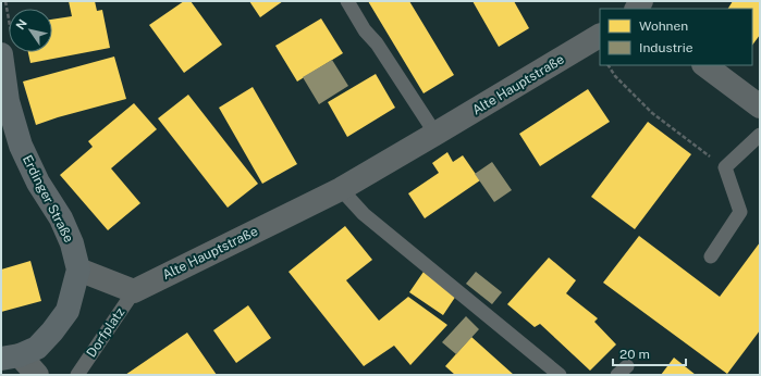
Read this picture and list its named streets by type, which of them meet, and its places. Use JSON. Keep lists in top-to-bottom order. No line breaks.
{"streets":{"street":["Alte Hauptstraße","Erdinger Straße"],"lane":["Dorfplatz"]},"crossings":[["Alte Hauptstraße","Dorfplatz"]],"legend":["Wohnen","Industrie"],"scale_bar":"20 m","north":"top left"}
